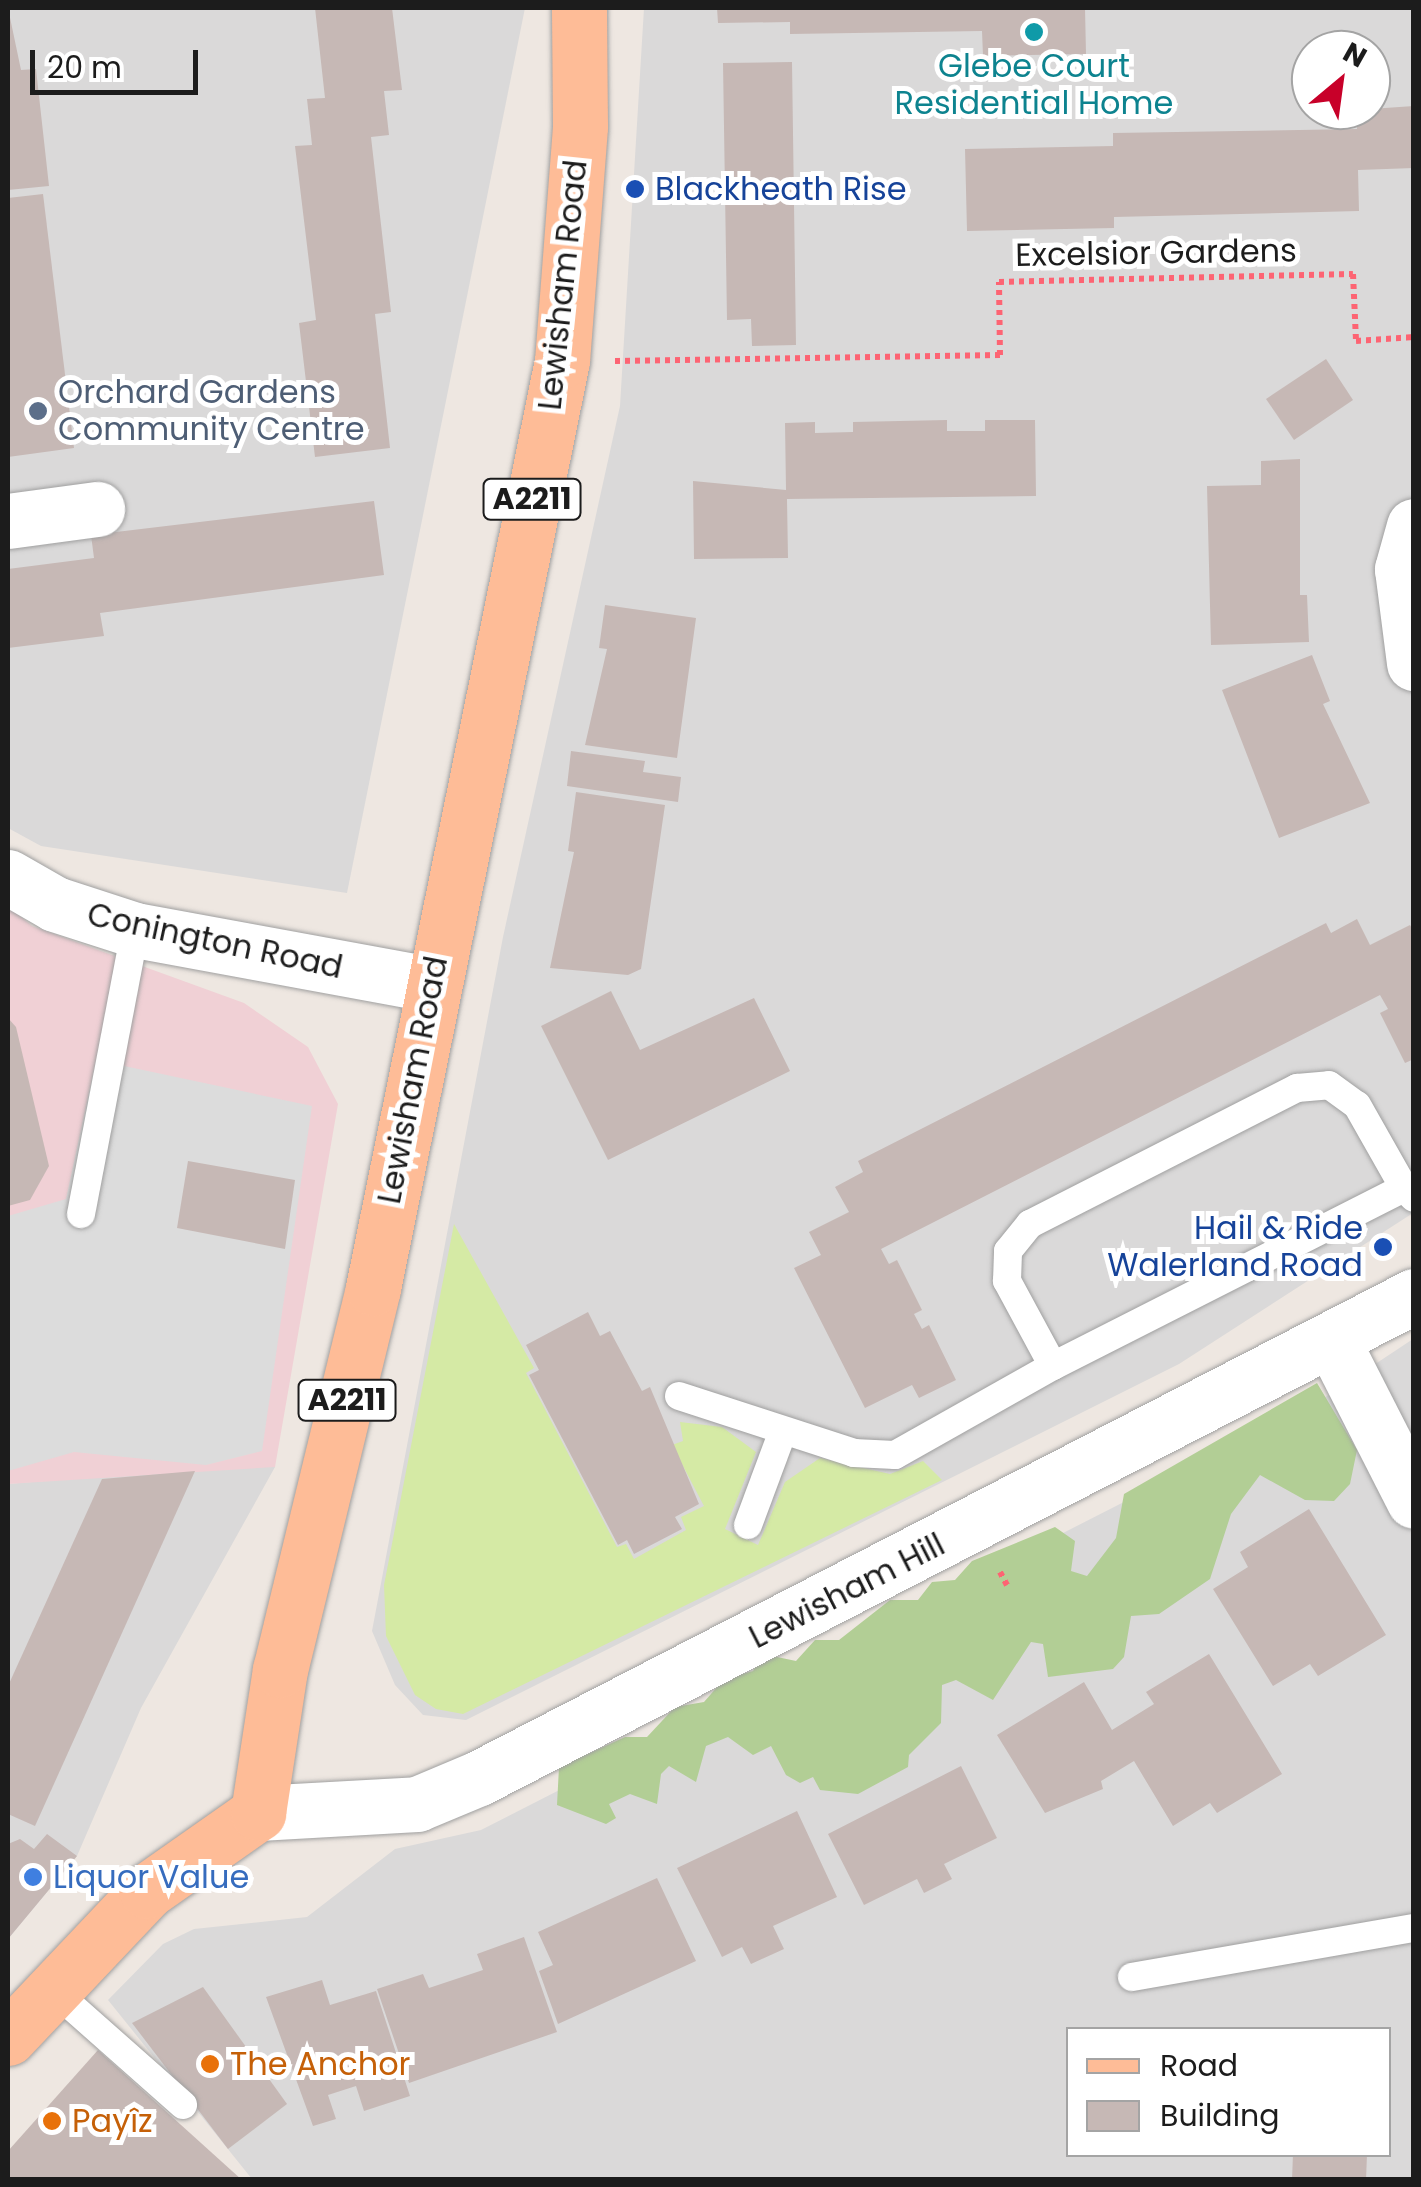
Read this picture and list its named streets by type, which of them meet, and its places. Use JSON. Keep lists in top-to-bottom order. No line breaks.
{"streets":{"main road":["Lewisham Road","A2211"],"street":["Conington Road","Lewisham Hill"],"path":["Excelsior Gardens"]},"crossings":[["Lewisham Road","Conington Road"],["Lewisham Road","Lewisham Hill"]],"places":["Glebe Court Residential Home","Blackheath Rise","Orchard Gardens Community Centre","Hail & Ride Walerland Road","Liquor Value","The Anchor","Payîz"],"legend":["Road","Building"],"scale_bar":"20 m","north":"top right"}
